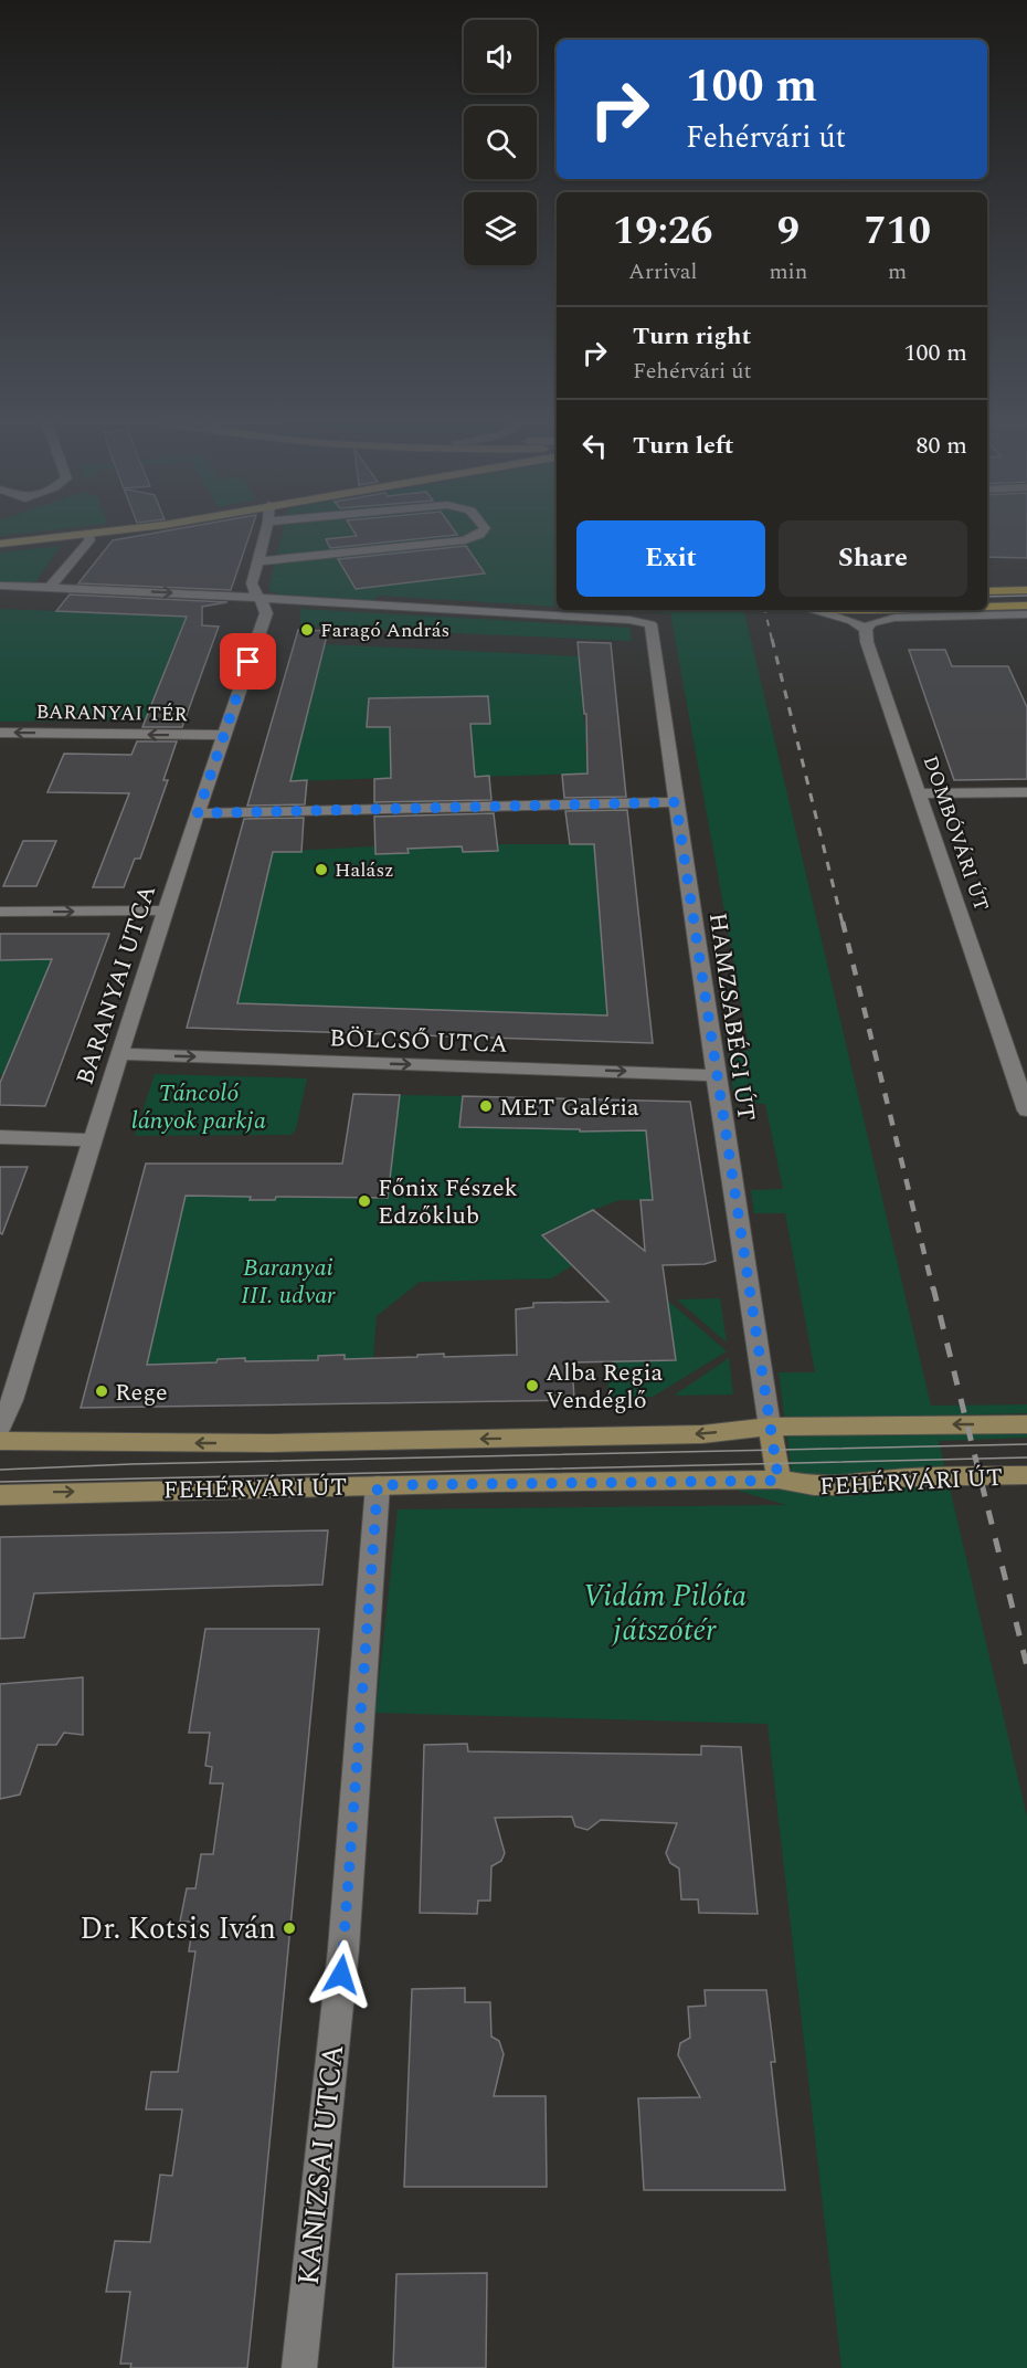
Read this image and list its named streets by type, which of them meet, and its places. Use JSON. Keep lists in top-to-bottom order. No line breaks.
{"streets":{"street":["BARANYAI TÉR","DOMBÓVÁRI ÚT","BARANYAI UTCA","HAMZSABÉGI ÚT","BÖLCSŐ UTCA","FEHÉRVÁRI ÚT","KANIZSAI UTCA"]},"crossings":[["BARANYAI TÉR","BARANYAI UTCA"],["BARANYAI UTCA","HAMZSABÉGI ÚT"],["BARANYAI UTCA","BÖLCSŐ UTCA"],["HAMZSABÉGI ÚT","BÖLCSŐ UTCA"],["HAMZSABÉGI ÚT","FEHÉRVÁRI ÚT"],["FEHÉRVÁRI ÚT","KANIZSAI UTCA"]],"one_way":["BÖLCSŐ UTCA"],"parks":["Táncoló lányok parkja","Baranyai III. udvar","Vidám Pilóta játszótér"],"places":["Faragó András","Halász","MET Galéria","Főnix Fészek Edzőklub","Alba Regia Vendéglő","Rege","Dr. Kotsis Iván"],"page":{"turn":["100 m","Fehérvári út"],"eta":["19:26","Arrival","9","min","710","m"],"list":[{"name":"Turn right","note":"Fehérvári út","value":"100 m"},{"name":"Turn left","value":"80 m"}],"buttons":["Exit","Share"]}}
